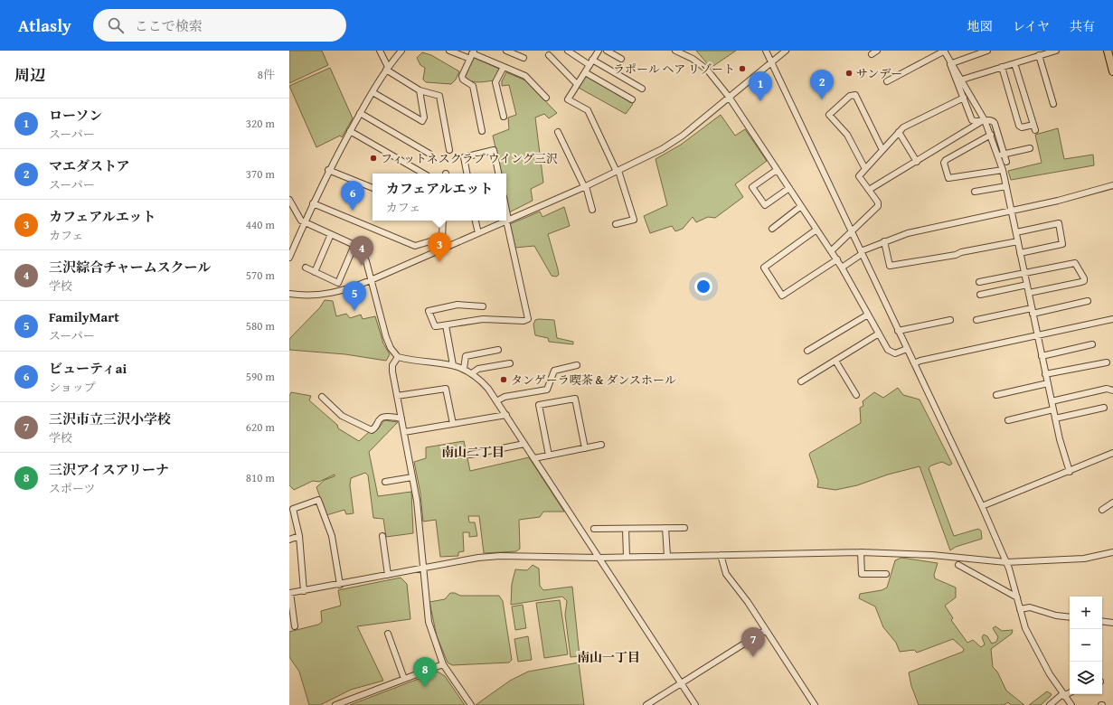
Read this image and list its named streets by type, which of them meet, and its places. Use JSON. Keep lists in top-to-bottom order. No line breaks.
{"districts":["南山二丁目","南山一丁目"],"places":["ラポール ヘア リゾート","サンデー","フィットネスクラブ ウイング三沢","タンゲーラ喫茶 & ダンスホール"],"page":{"header":"Atlasly","search":"ここで検索","nav":["地図","レイヤ","共有"],"heading":["周辺","8件"],"pins":["2","1","6","3","4","5","7","8"],"list":[{"mark":"1","name":"ローソン","note":"スーパー","value":"320 m"},{"mark":"2","name":"マエダストア","note":"スーパー","value":"370 m"},{"mark":"3","name":"カフェアルエット","note":"カフェ","value":"440 m"},{"mark":"4","name":"三沢綜合チャームスクール","note":"学校","value":"570 m"},{"mark":"5","name":"FamilyMart","note":"スーパー","value":"580 m"},{"mark":"6","name":"ビューティai","note":"ショップ","value":"590 m"},{"mark":"7","name":"三沢市立三沢小学校","note":"学校","value":"620 m"},{"mark":"8","name":"三沢アイスアリーナ","note":"スポーツ","value":"810 m"}],"popup":["カフェアルエット","カフェ"],"map_buttons":["+","−"]}}
